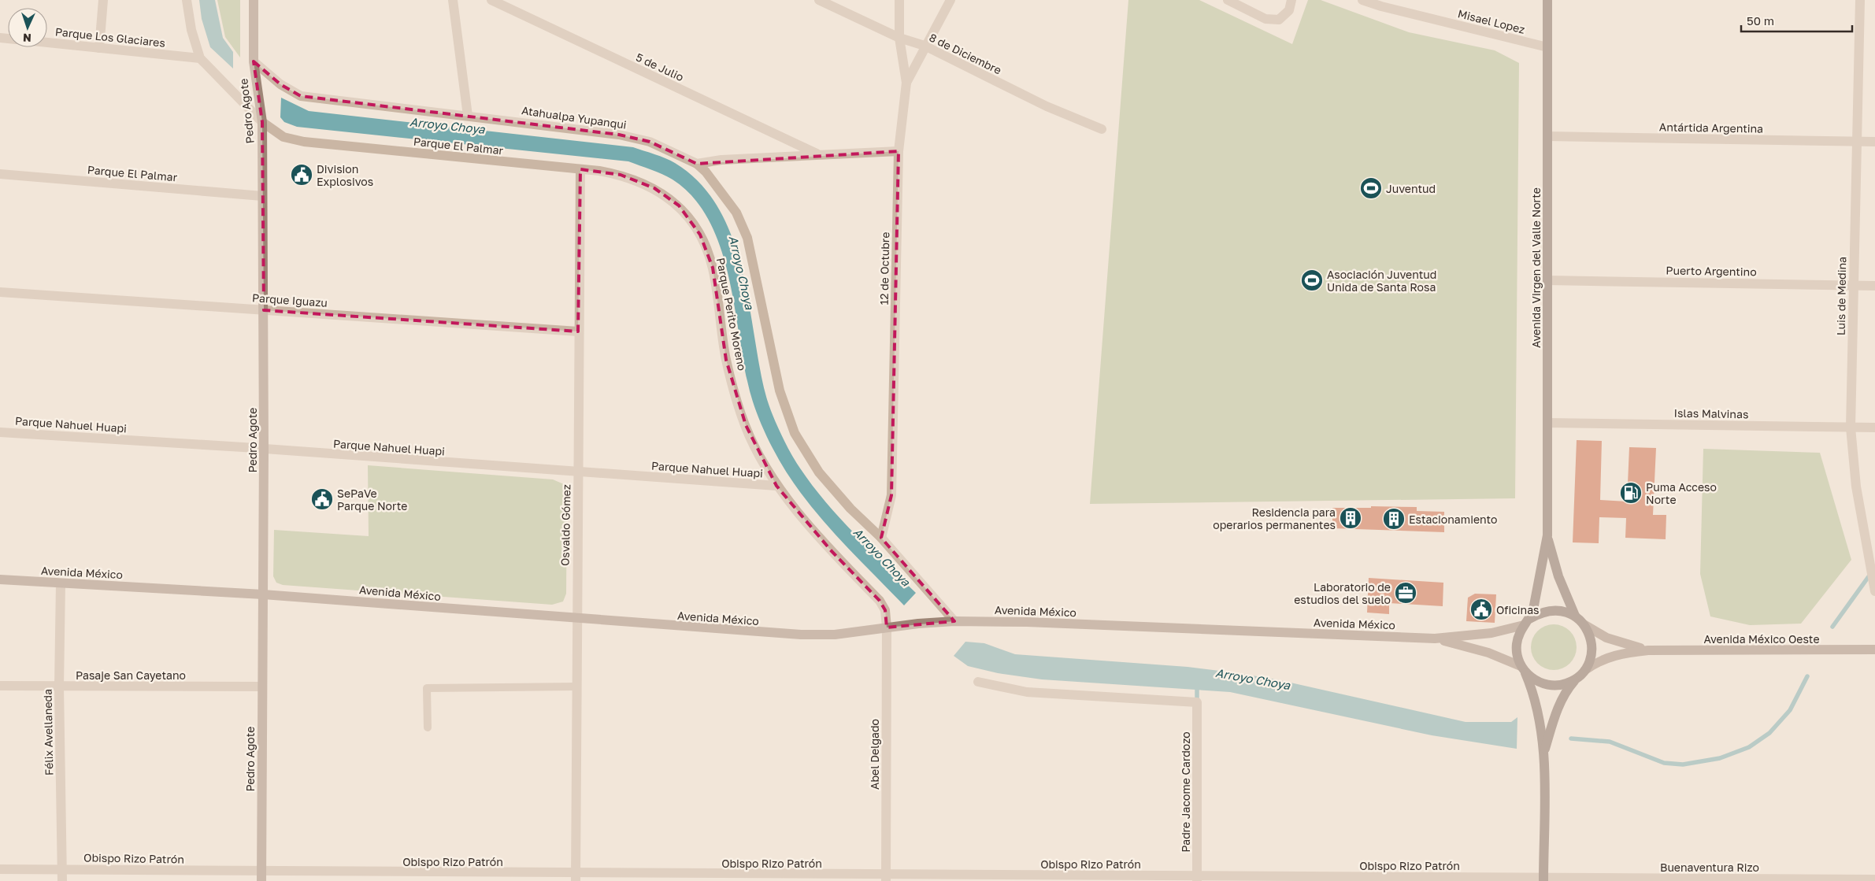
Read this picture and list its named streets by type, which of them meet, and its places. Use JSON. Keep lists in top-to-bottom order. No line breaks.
{"streets":{"main road":["Pedro Agote","Avenida Virgen del Valle Norte","Avenida México","Avenida México Oeste"],"street":["Misael Lopez","Parque Los Glaciares","8 de Diciembre","5 de Julio","Atahualpa Yupanqui","Antártida Argentina","Parque El Palmar","12 de Octubre","Puerto Argentino","Luis de Medina","Parque Iguazu","Parque Perito Moreno","Islas Malvinas","Parque Nahuel Huapi","Osvaldo Gómez","Pasaje San Cayetano","Félix Avellaneda","Abel Delgado","Padre Jacome Cardozo","Obispo Rizo Patrón","Buenaventura Rizo"]},"crossings":[["Misael Lopez","Avenida Virgen del Valle Norte"],["8 de Diciembre","12 de Octubre"],["Pedro Agote","Atahualpa Yupanqui"],["Pedro Agote","Parque El Palmar"],["Pedro Agote","Parque Iguazu"],["Pedro Agote","Parque Nahuel Huapi"],["Pedro Agote","Avenida México"],["Pedro Agote","Pasaje San Cayetano"],["Pedro Agote","Obispo Rizo Patrón"],["Antártida Argentina","Avenida Virgen del Valle Norte"],["Antártida Argentina","Luis de Medina"],["Parque El Palmar","Parque Perito Moreno"],["Parque El Palmar","Osvaldo Gómez"],["Avenida Virgen del Valle Norte","Puerto Argentino"],["Avenida Virgen del Valle Norte","Islas Malvinas"],["Avenida Virgen del Valle Norte","Avenida México"],["Avenida Virgen del Valle Norte","Avenida México Oeste"],["Puerto Argentino","Luis de Medina"],["Luis de Medina","Islas Malvinas"],["Parque Iguazu","Osvaldo Gómez"],["Parque Perito Moreno","Parque Nahuel Huapi"],["Parque Perito Moreno","Avenida México"],["Parque Perito Moreno","Abel Delgado"],["Parque Nahuel Huapi","Osvaldo Gómez"],["Osvaldo Gómez","Avenida México"],["Osvaldo Gómez","Obispo Rizo Patrón"],["Avenida México","Avenida México Oeste"],["Avenida México","Félix Avellaneda"],["Avenida México","Abel Delgado"],["Pasaje San Cayetano","Félix Avellaneda"],["Félix Avellaneda","Obispo Rizo Patrón"],["Abel Delgado","Obispo Rizo Patrón"],["Padre Jacome Cardozo","Obispo Rizo Patrón"],["Obispo Rizo Patrón","Buenaventura Rizo"]],"water":["Arroyo Choya"],"places":{"public building":["Division Explosivos","SePaVe Parque Norte","Oficinas"],"sports":["Juventud","Asociación Juventud Unida de Santa Rosa"],"fuel station":["Puma Acceso Norte"],"building":["Residencia para operarios permanentes","Estacionamiento"],"office":["Laboratorio de estudios del suelo"]},"scale_bar":"50 m","north":"bottom"}
